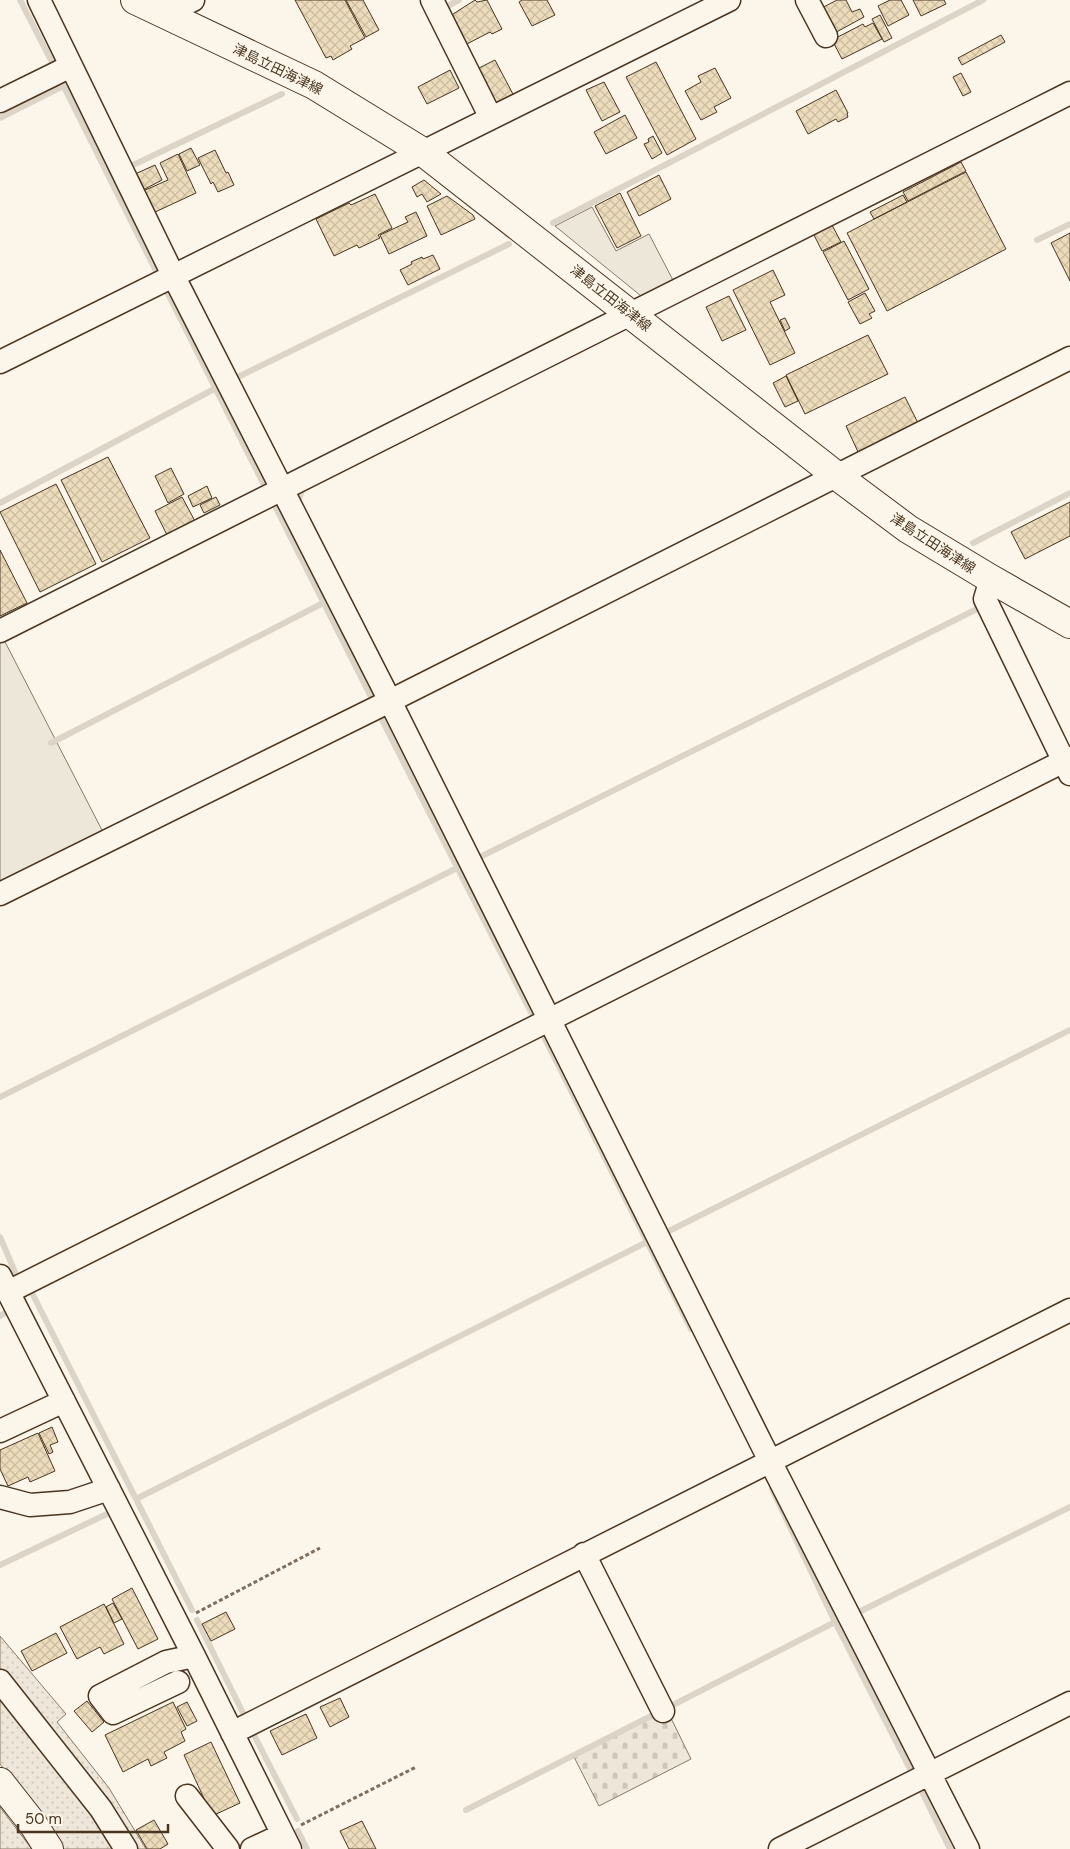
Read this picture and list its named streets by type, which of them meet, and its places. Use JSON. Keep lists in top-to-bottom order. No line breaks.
{"streets":{"main road":["津島立田海津線"]},"scale_bar":"50 m"}
